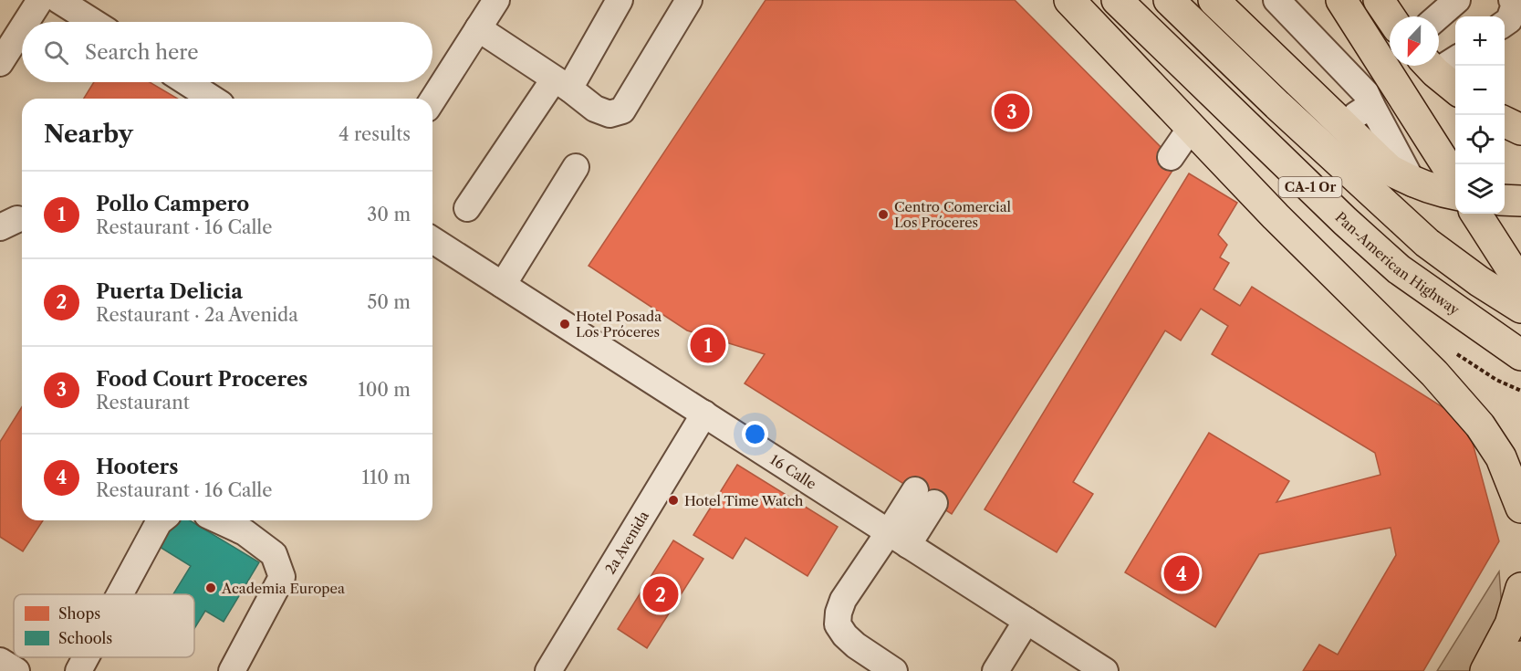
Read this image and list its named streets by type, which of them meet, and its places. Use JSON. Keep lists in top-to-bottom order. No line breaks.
{"streets":{"main road":["CA-1 Or","Pan-American Highway"],"street":["16 Calle","2a Avenida"]},"crossings":[["16 Calle","2a Avenida"]],"places":["Centro Comercial Los Próceres","Hotel Posada Los Próceres","Hotel Time Watch","Academia Europea"],"legend":["Shops","Schools"],"north":"bottom","page":{"map_buttons":["+","−"],"search":"Search here","pins":["3","1","4","2"],"heading":["Nearby","4 results"],"list":[{"mark":"1","name":"Pollo Campero","note":"Restaurant · 16 Calle","value":"30 m"},{"mark":"2","name":"Puerta Delicia","note":"Restaurant · 2a Avenida","value":"50 m"},{"mark":"3","name":"Food Court Proceres","note":"Restaurant","value":"100 m"},{"mark":"4","name":"Hooters","note":"Restaurant · 16 Calle","value":"110 m"}]}}
